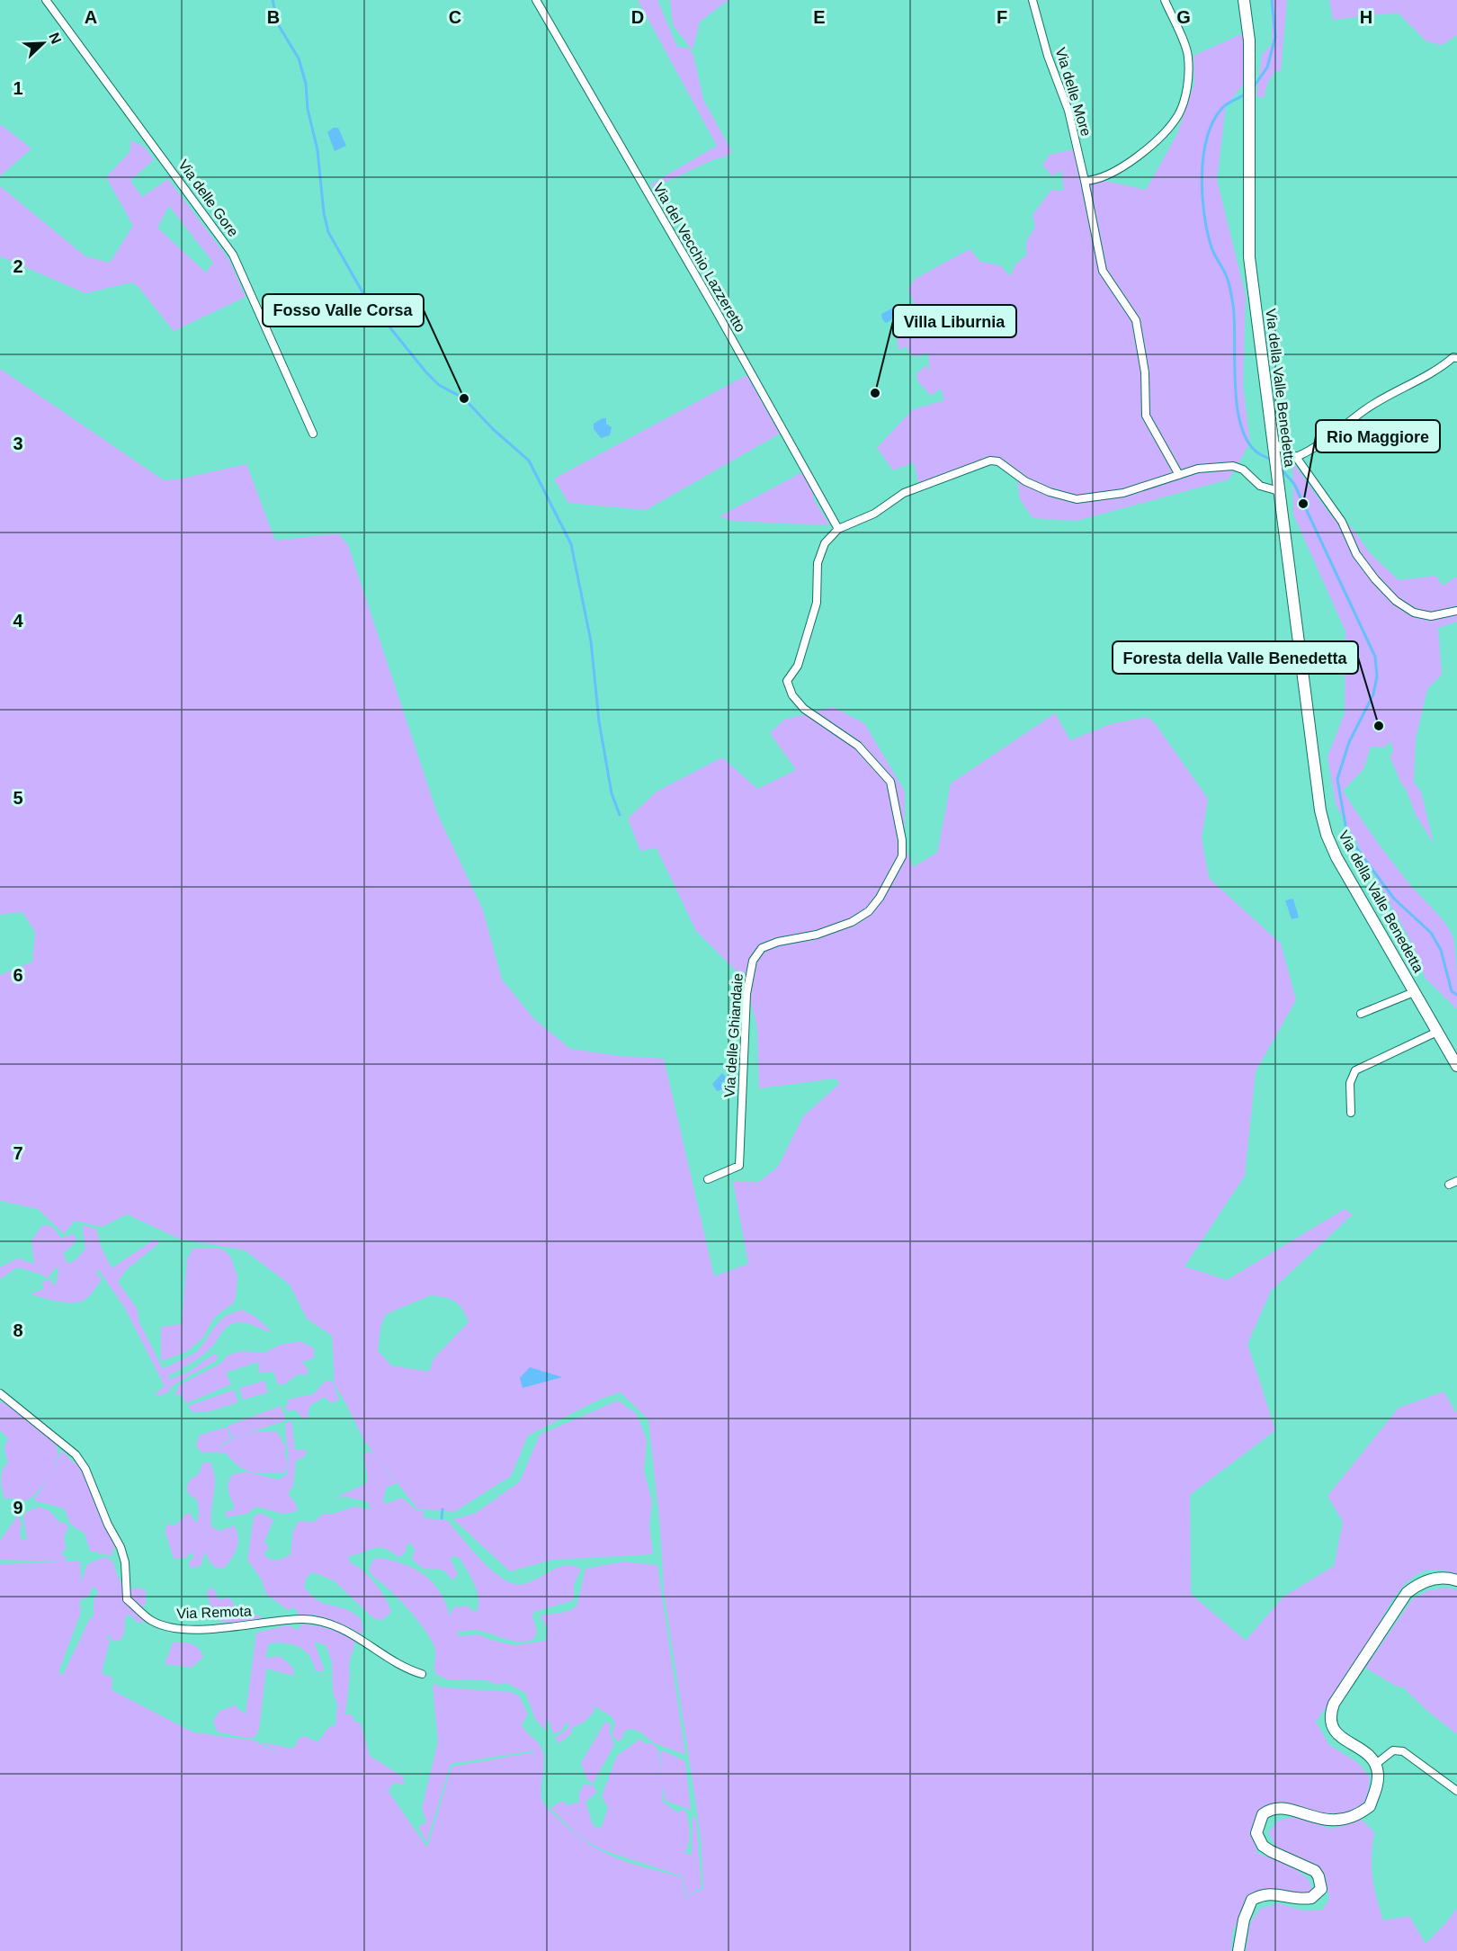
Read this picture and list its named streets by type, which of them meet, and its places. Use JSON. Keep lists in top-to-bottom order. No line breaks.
{"streets":{"main road":["Via della Valle Benedetta"],"street":["Via delle More","Via delle Gore","Via del Vecchio Lazzeretto","Via delle Ghiandaie","Via Remota"]},"crossings":[["Via delle More","Via delle Ghiandaie"],["Via del Vecchio Lazzeretto","Via delle Ghiandaie"],["Via della Valle Benedetta","Via delle Ghiandaie"]],"places":["Villa Liburnia","Fosso Valle Corsa","Rio Maggiore","Foresta della Valle Benedetta"],"north":"top right","grid":{"columns":["A","B","C","D","E","F","G","H"],"rows":["1","2","3","4","5","6","7","8","9"]}}
